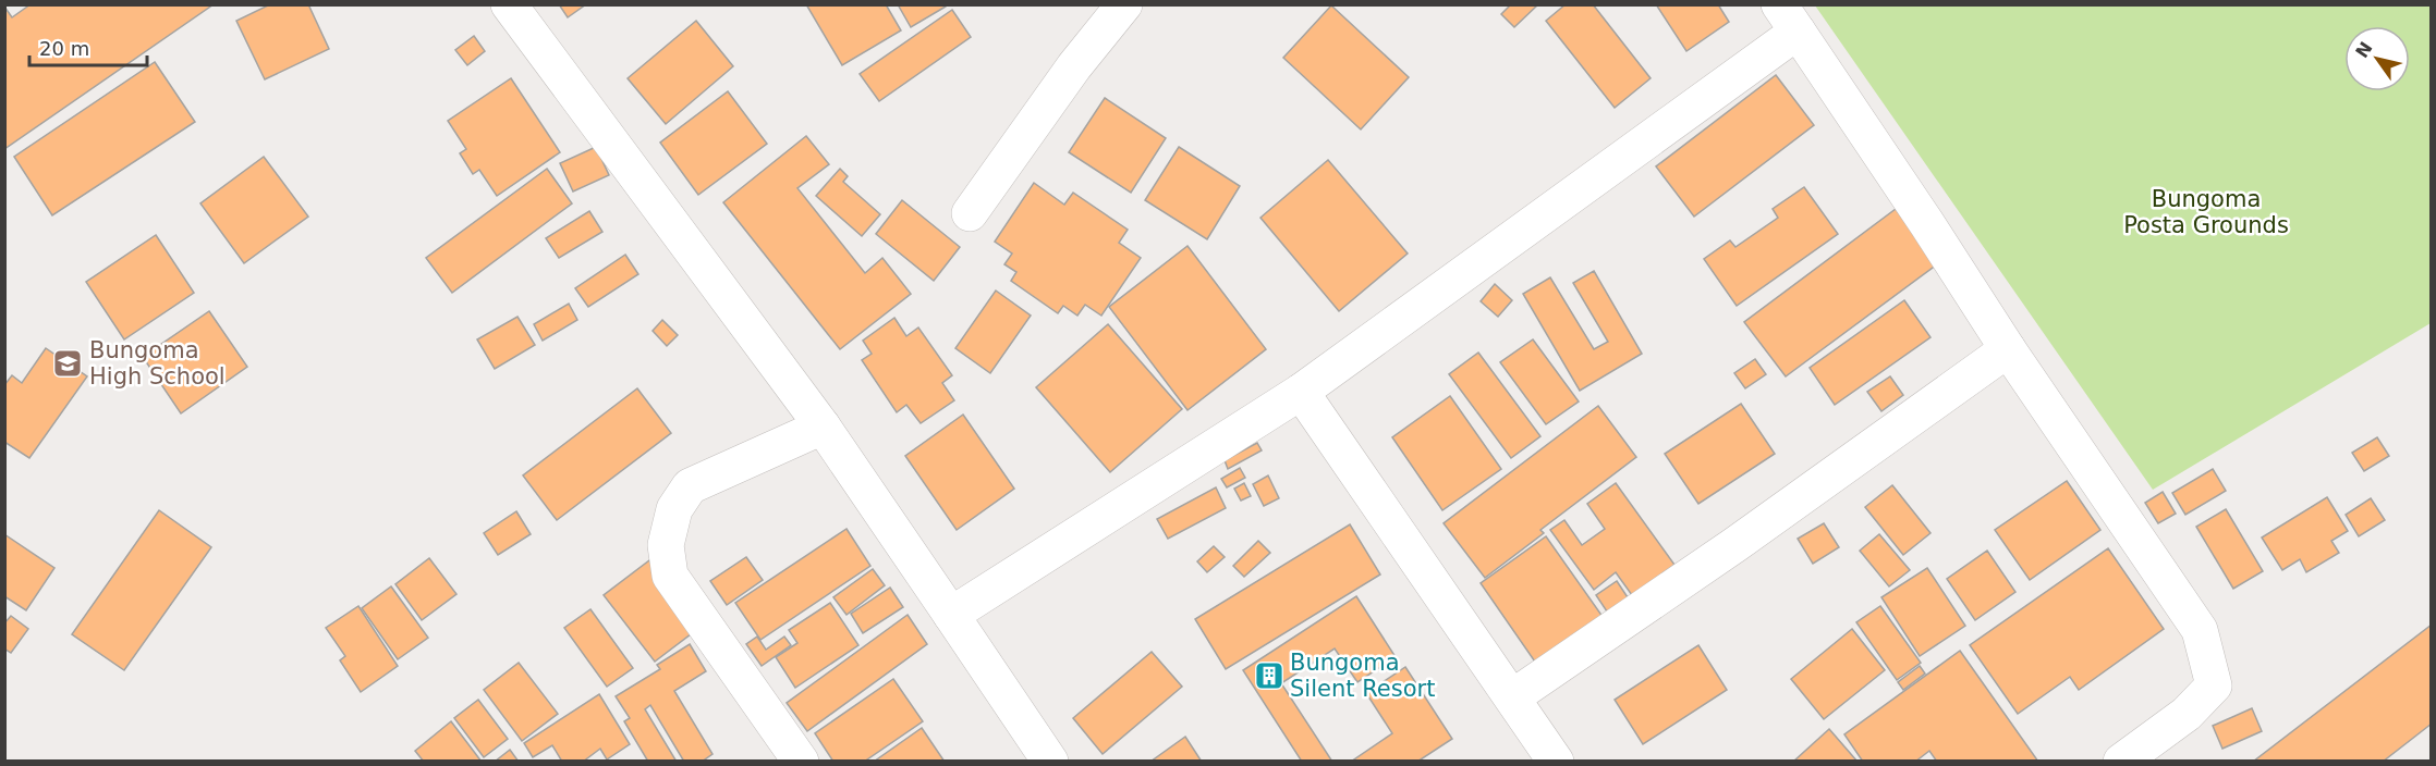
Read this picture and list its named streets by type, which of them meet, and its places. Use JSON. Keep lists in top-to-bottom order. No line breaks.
{"parks":["Bungoma Posta Grounds"],"places":{"school or university":["Bungoma High School"],"building":["Bungoma Silent Resort"]},"scale_bar":"20 m","north":"top left"}
